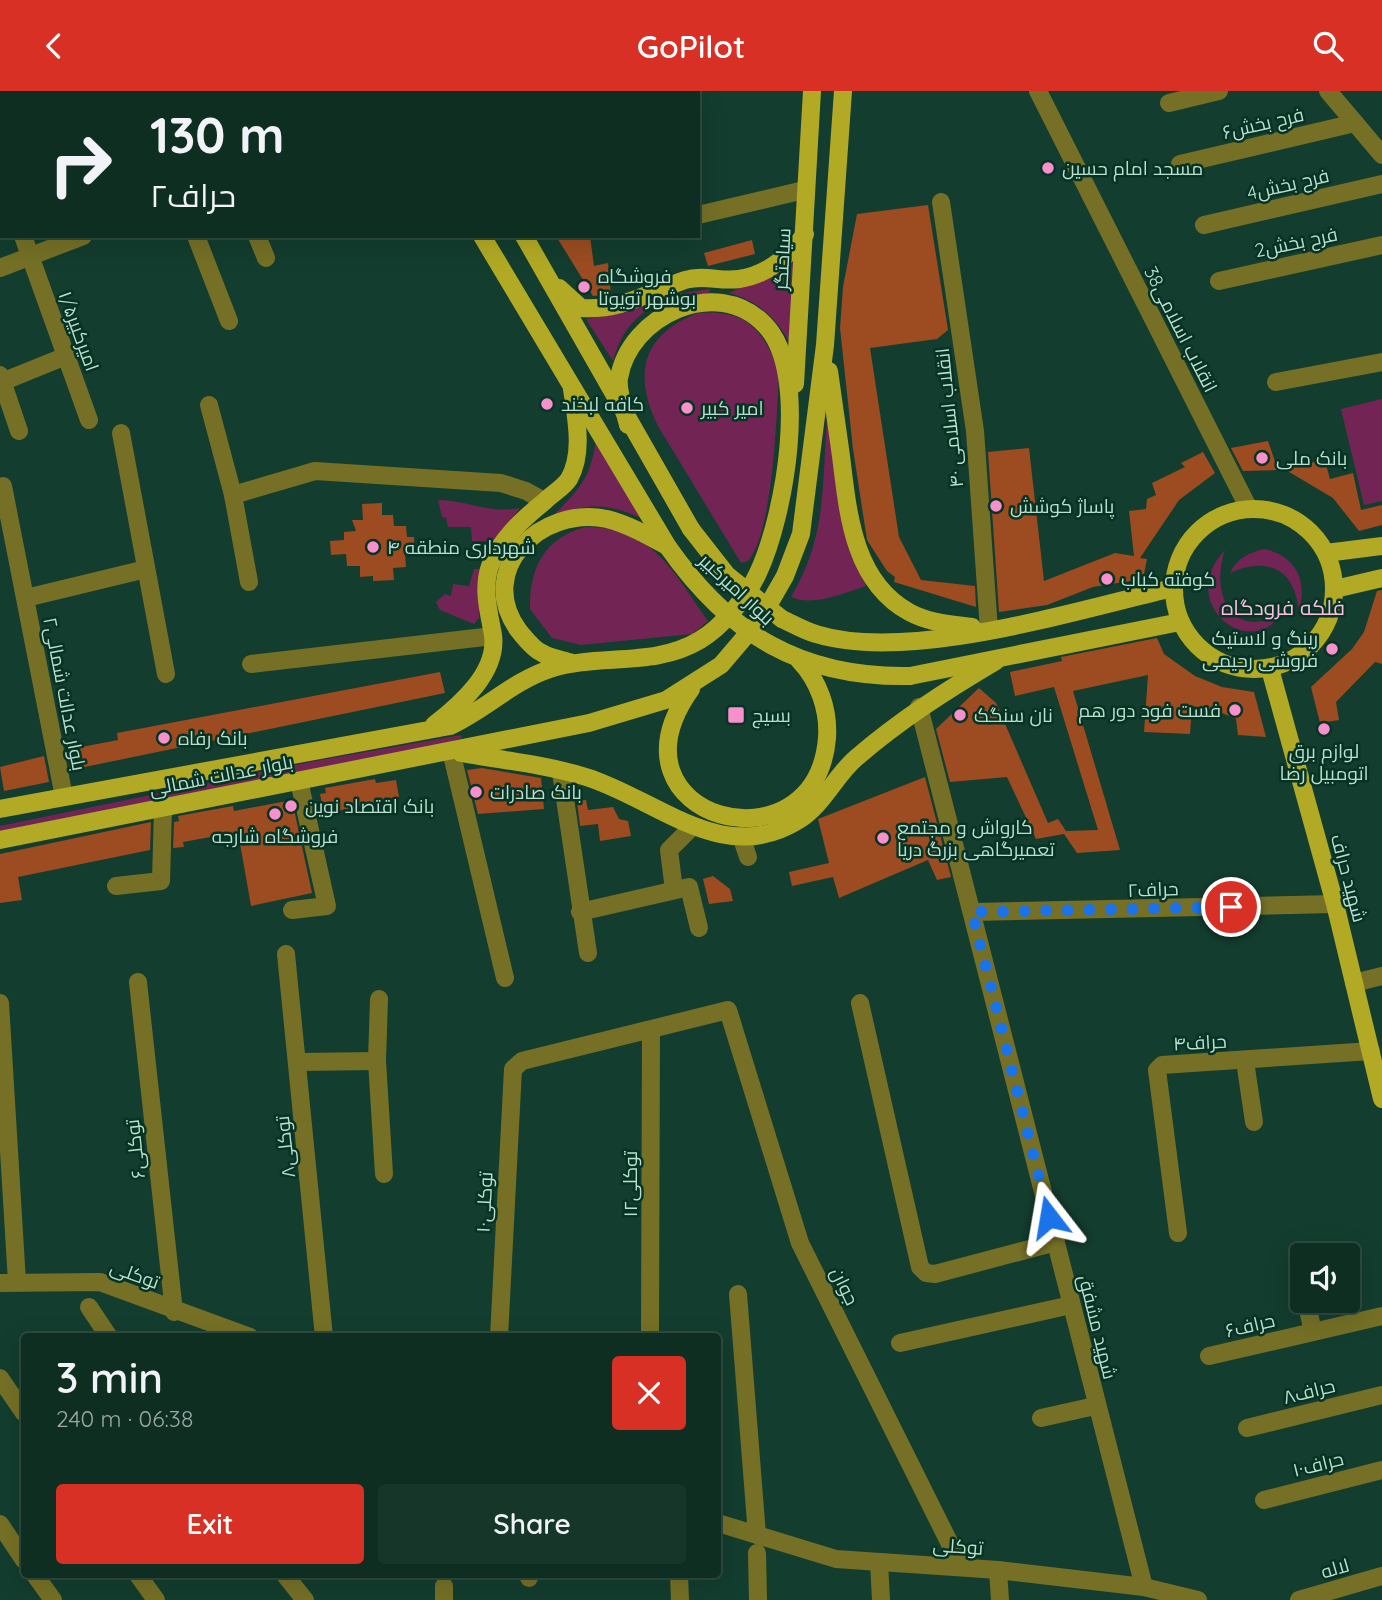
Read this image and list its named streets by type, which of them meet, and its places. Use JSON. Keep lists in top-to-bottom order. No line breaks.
{"streets":{"main road":["سیاحتگر","بلوار امیرکبیر","بلوار عدالت شمالی","شهید حراف"],"street":["فرح بخش۶","4فرح بخش","2فرح بخش","38انقلاب اسلامی","امیرکبیر۱/۵","انقلاب اسلامی ۴۰","بلوار عدالت شمالی۲","حراف۲","حراف۴","توکلی۸","توکلی۶","توکلی۱۲","۱۰توکلی","توکلی","جوان","حراف۶","شهید مشفق","حراف۸","حراف۱۰","لاله"]},"crossings":[["سیاحتگر","بلوار عدالت شمالی"],["38انقلاب اسلامی","بلوار امیرکبیر"],["38انقلاب اسلامی","شهید حراف"],["انقلاب اسلامی ۴۰","بلوار امیرکبیر"],["بلوار امیرکبیر","شهید حراف"],["بلوار عدالت شمالی۲","بلوار عدالت شمالی"],["شهید حراف","حراف۲"],["شهید حراف","حراف۴"],["حراف۲","شهید مشفق"],["توکلی۶","توکلی"],["توکلی۱۲","۱۰توکلی"],["توکلی۱۲","جوان"],["۱۰توکلی","جوان"],["توکلی","جوان"],["توکلی","شهید مشفق"]],"districts":["فلکه فرودگاه"],"places":{"other":["مسجد امام حسین","فروشگاه بوشهر تویوتا","کافه لبخند","امیر کبیر","بانک ملی","پاساژ کوشش","شهرداری منطقه ۴","کوفته کباب","رینگ و لاستیک فروشی رحیمی","فست فود دور هم","نان سنگک","لوازم برق اتومبیل رضا","بانک رفاه","بانک صادرات","بانک اقتصاد نوین","فروشگاه شارجه","کارواش و مجتمع تعمیرگاهی بزرگ دریا"],"transit":["بسیج"]},"page":{"header":"GoPilot","turn":["130 m","حراف۲"],"heading":["3 min","240 m · 06:38"],"buttons":["Exit","Share"]}}
